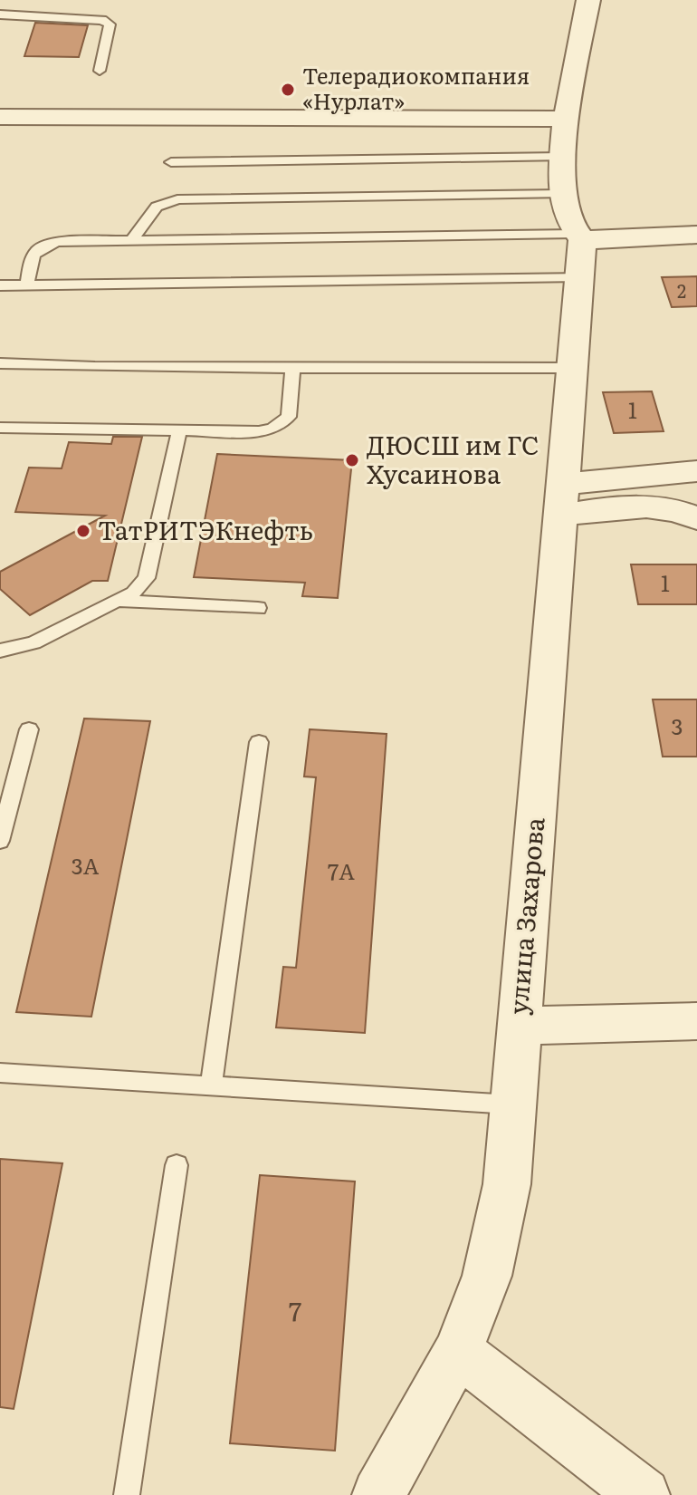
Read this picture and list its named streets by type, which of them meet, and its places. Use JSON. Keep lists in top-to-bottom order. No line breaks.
{"streets":{"street":["улица Захарова"]},"places":["Телерадиокомпания «Нурлат»","ДЮСШ им ГС Хусаинова","ТатРИТЭКнефть"],"house_numbers":["2","1","1","3","3А","7А","7"]}
